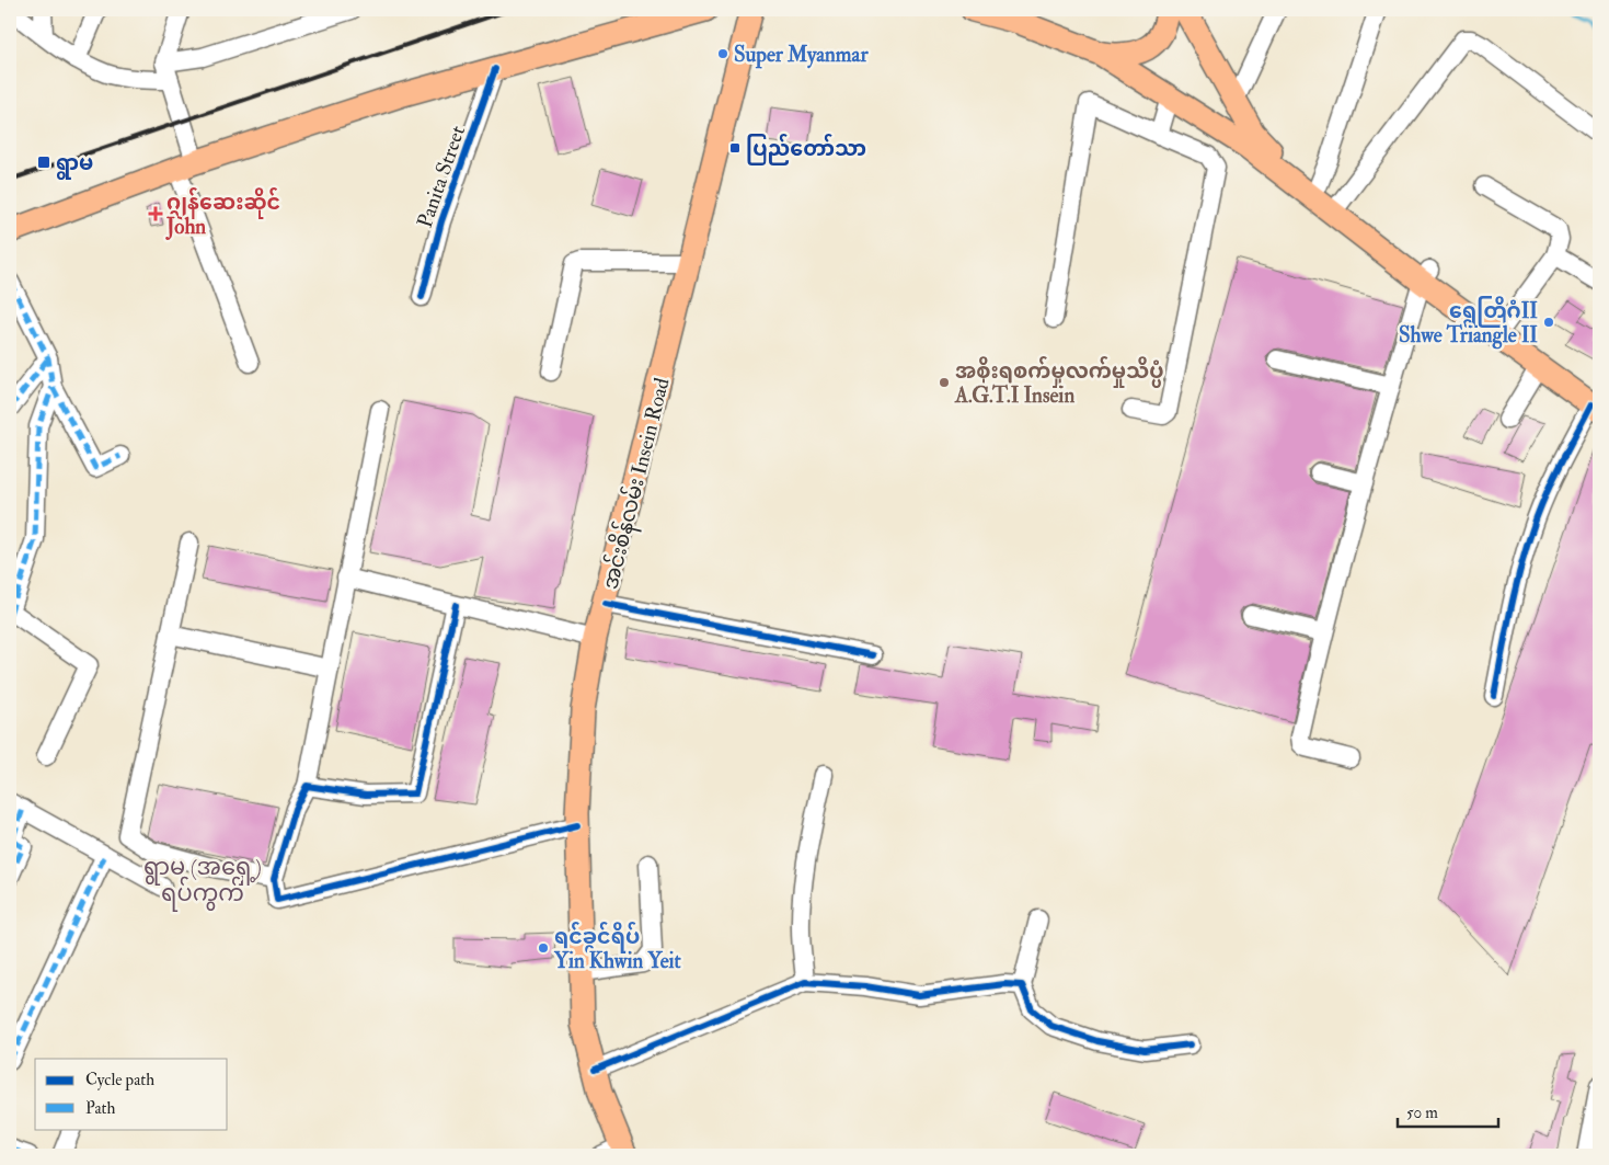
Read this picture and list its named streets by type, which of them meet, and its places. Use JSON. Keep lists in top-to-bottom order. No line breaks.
{"streets":{"main road":["အင်းစိန်လမ်း Insein Road"],"street":["Panita Street"]},"districts":["ရွာမ (အရှေ့) ရပ်ကွက်"],"places":{"other":["Super Myanmar","ရွှေတြိဂံII Shwe Triangle II","အစိုးရစက်မှုလက်မှုသိပ္ပံ A.G.T.I Insein","ရင်ခွင်ရိပ် Yin Khwin Yeit"],"transit":["ပြည်တော်သာ","ရွာမ"],"health":["ဂျွန်ဆေးဆိုင် John"]},"legend":["Cycle path","Path"],"scale_bar":"50 m"}
